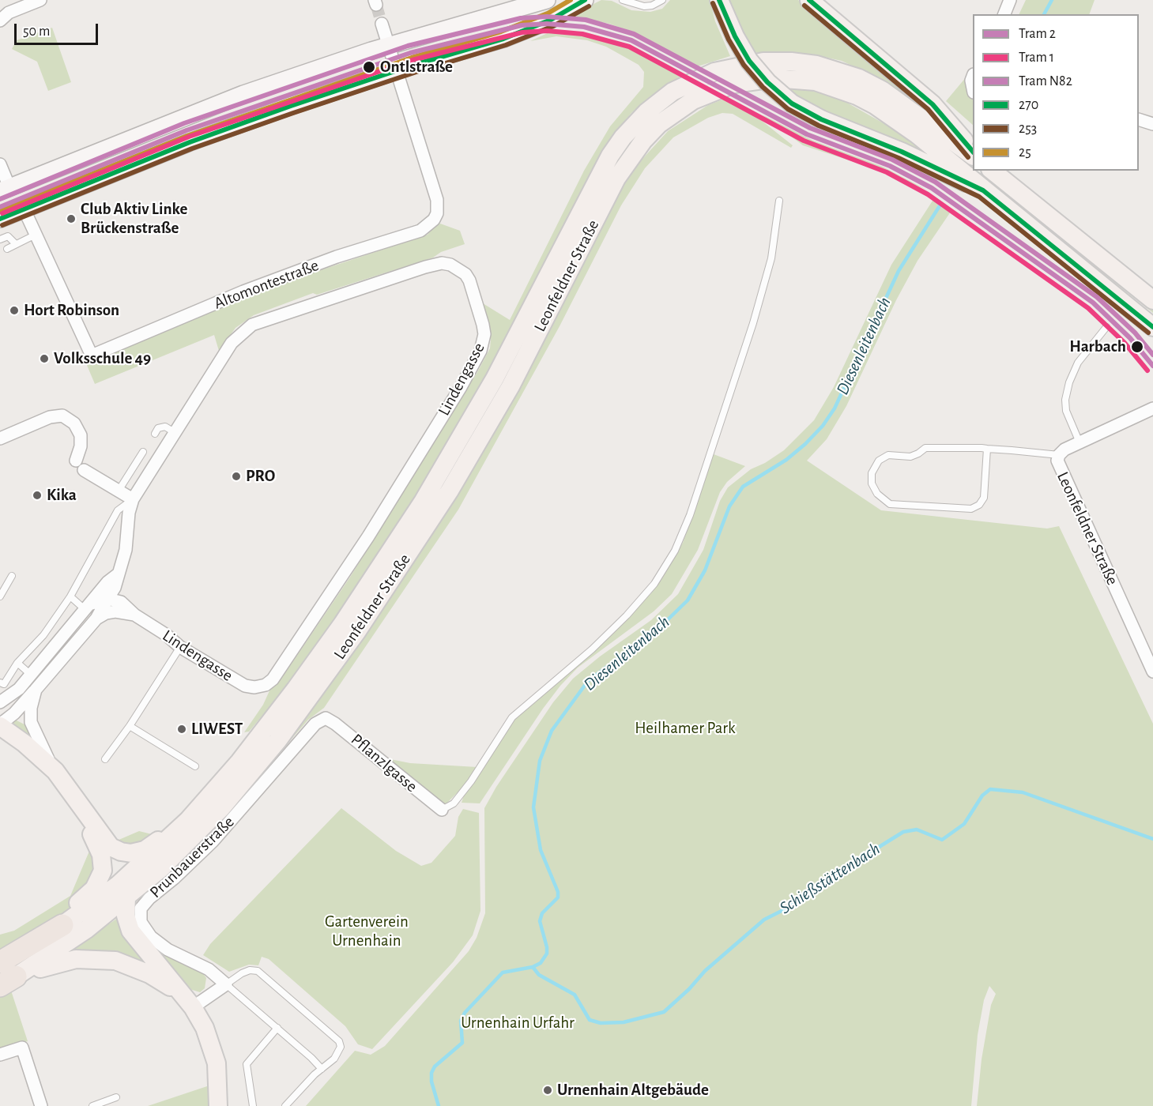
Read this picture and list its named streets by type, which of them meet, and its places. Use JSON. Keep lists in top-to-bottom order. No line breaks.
{"streets":{"main road":["Leonfeldner Straße"],"street":["Altomontestraße","Lindengasse","Pflanzlgasse","Prunbauerstraße"]},"crossings":[["Pflanzlgasse","Prunbauerstraße"]],"water":["Diesenleitenbach","Schießstättenbach"],"parks":["Heilhamer Park","Gartenverein Urnenhain","Urnenhain Urfahr"],"places":["Ontlstraße","Club Aktiv Linke Brückenstraße","Hort Robinson","Harbach","Volksschule 49","PRO","Kika","LIWEST","Urnenhain Altgebäude"],"lines":["transit line 270","transit line 25","transit line 253","tram line N82","tram line 2","tram line 1"],"legend":["Tram 2","Tram 1","Tram N82","270","253","25"],"scale_bar":"50 m"}
